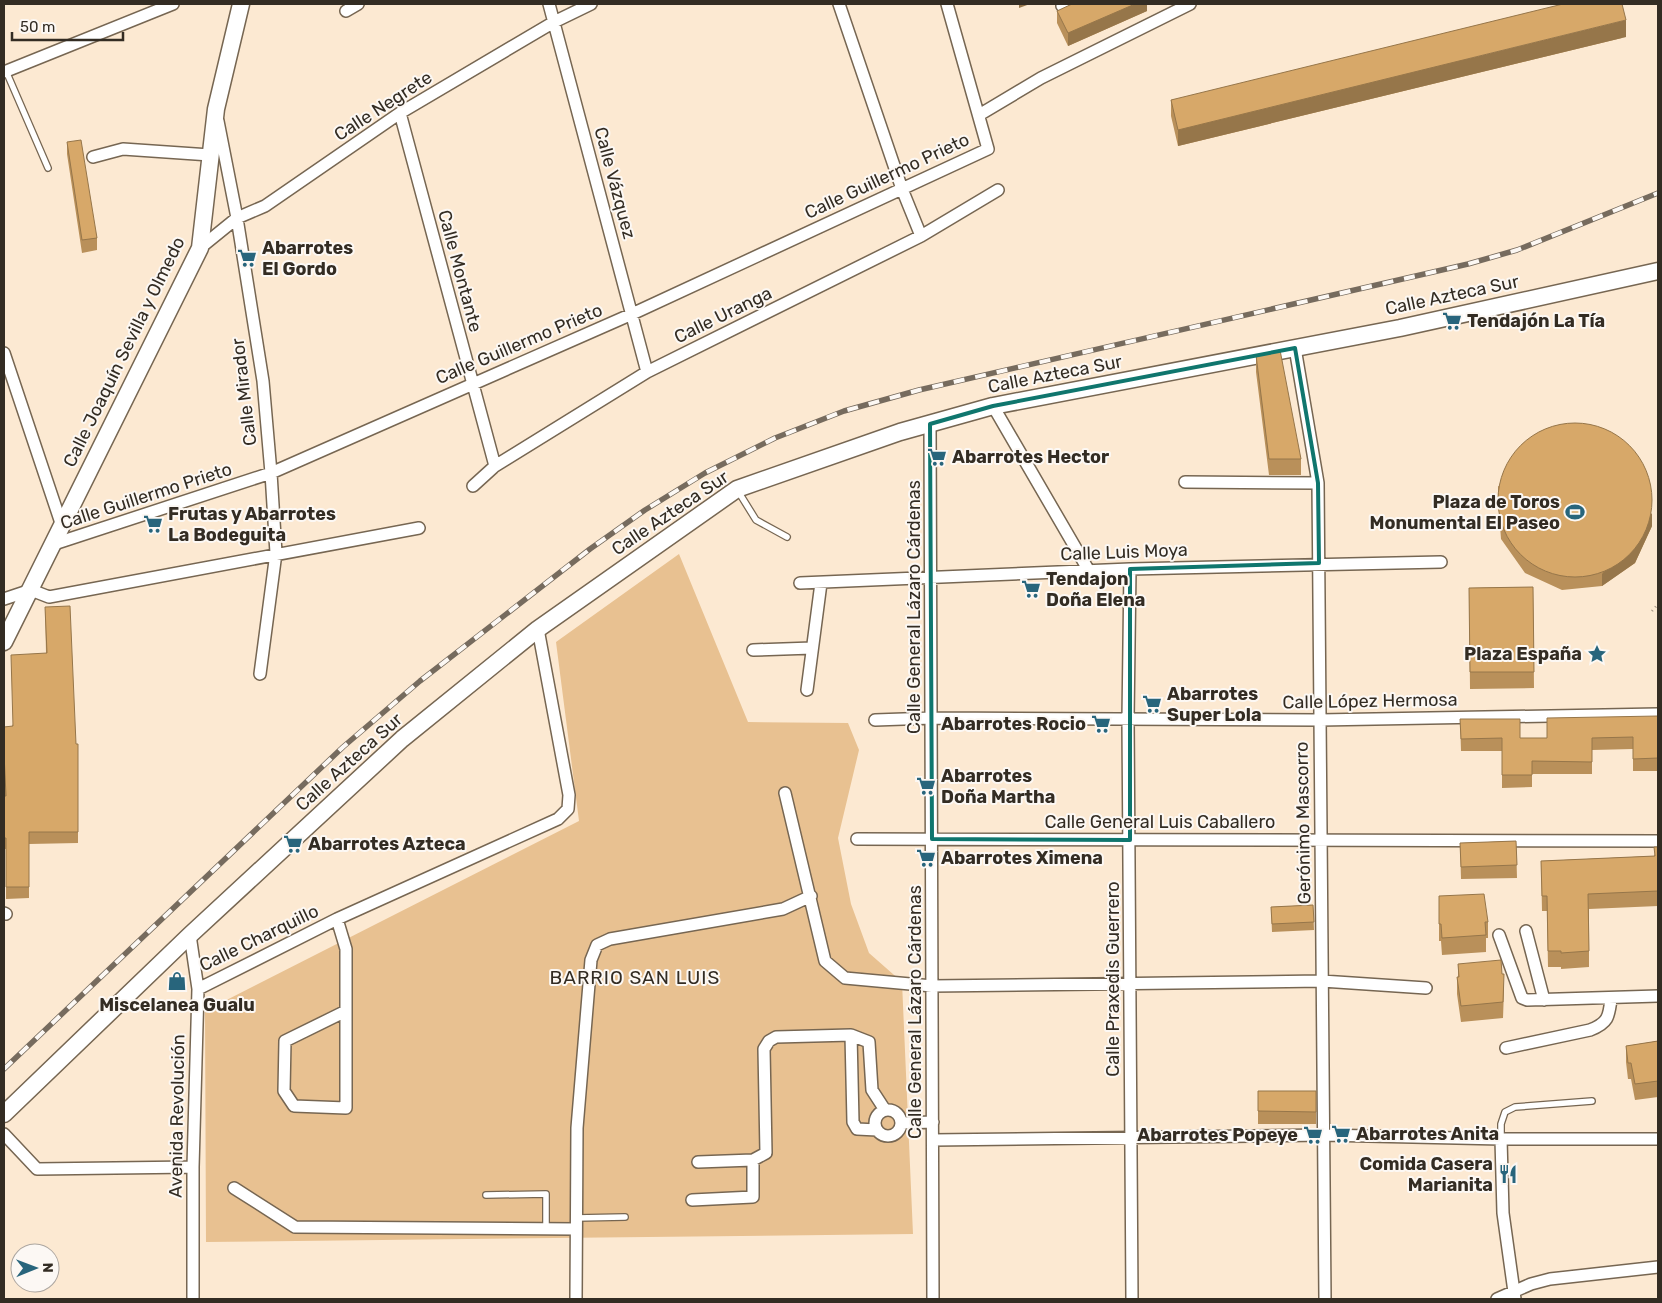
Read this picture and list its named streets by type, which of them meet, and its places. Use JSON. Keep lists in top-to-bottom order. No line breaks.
{"streets":{"street":["Calle Negrete","Calle Guillermo Prieto","Calle Vázquez","Calle Montante","Calle Azteca Sur","Calle Uranga","Calle Joaquín Sevilla y Olmedo","Calle Mirador","Calle Luis Moya","Calle General Lázaro Cárdenas","Calle López Hermosa","Calle General Luis Caballero","Gerónimo Mascorro","Calle Charquillo","Calle Praxedis Guerrero","Avenida Revolución"]},"crossings":[["Calle Negrete","Calle Vázquez"],["Calle Negrete","Calle Montante"],["Calle Negrete","Calle Joaquín Sevilla y Olmedo"],["Calle Negrete","Calle Mirador"],["Calle Guillermo Prieto","Calle Vázquez"],["Calle Guillermo Prieto","Calle Montante"],["Calle Guillermo Prieto","Calle Joaquín Sevilla y Olmedo"],["Calle Guillermo Prieto","Calle Mirador"],["Calle Vázquez","Calle Uranga"],["Calle Montante","Calle Uranga"],["Calle Azteca Sur","Calle General Lázaro Cárdenas"],["Calle Azteca Sur","Gerónimo Mascorro"],["Calle Azteca Sur","Calle Charquillo"],["Calle Azteca Sur","Avenida Revolución"],["Calle Joaquín Sevilla y Olmedo","Calle Mirador"],["Calle Luis Moya","Calle General Lázaro Cárdenas"],["Calle Luis Moya","Gerónimo Mascorro"],["Calle Luis Moya","Calle Praxedis Guerrero"],["Calle General Lázaro Cárdenas","Calle López Hermosa"],["Calle General Lázaro Cárdenas","Calle General Luis Caballero"],["Calle López Hermosa","Gerónimo Mascorro"],["Calle López Hermosa","Calle Praxedis Guerrero"],["Calle General Luis Caballero","Gerónimo Mascorro"],["Calle General Luis Caballero","Calle Praxedis Guerrero"],["Calle Charquillo","Avenida Revolución"]],"districts":["BARRIO SAN LUIS"],"places":{"supermarket":["Abarrotes El Gordo","Tendajón La Tía","Abarrotes Hector","Frutas y Abarrotes La Bodeguita","Tendajon Doña Elena","Abarrotes Super Lola","Abarrotes Rocio","Abarrotes Doña Martha","Abarrotes Azteca","Abarrotes Ximena","Abarrotes Anita","Abarrotes Popeye"],"sports":["Plaza de Toros Monumental El Paseo"],"place":["Plaza España"],"shop":["Miscelanea Gualu"],"restaurant":["Comida Casera Marianita"]},"scale_bar":"50 m","north":"right"}
